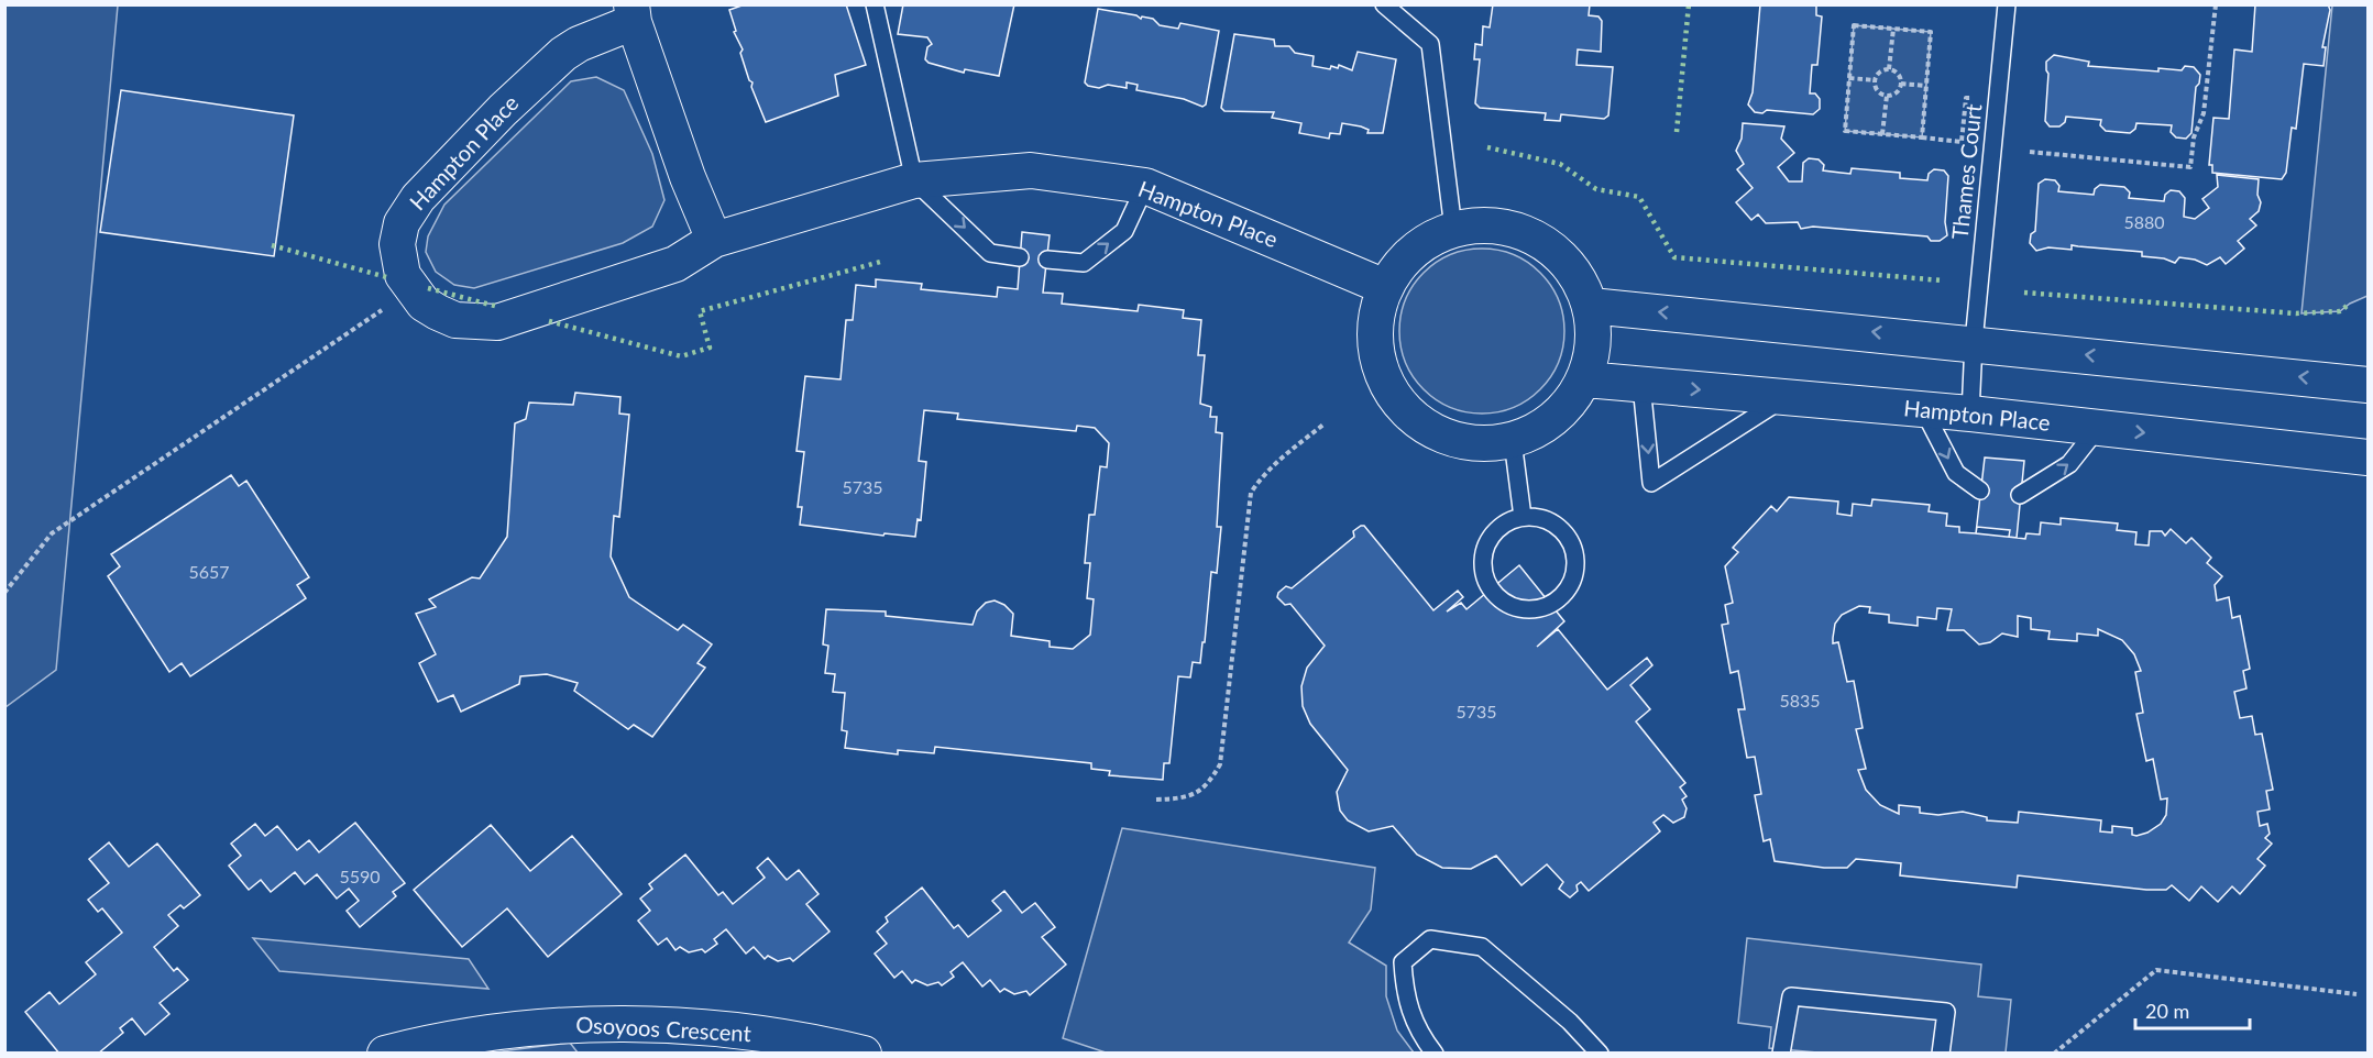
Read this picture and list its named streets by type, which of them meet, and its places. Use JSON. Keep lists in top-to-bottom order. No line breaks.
{"streets":{"street":["Hampton Place","Osoyoos Crescent"],"lane":["Thames Court"]},"crossings":[["Hampton Place","Thames Court"]],"house_numbers":["5880","5735","5657","5835","5735","5590"],"scale_bar":"20 m"}
